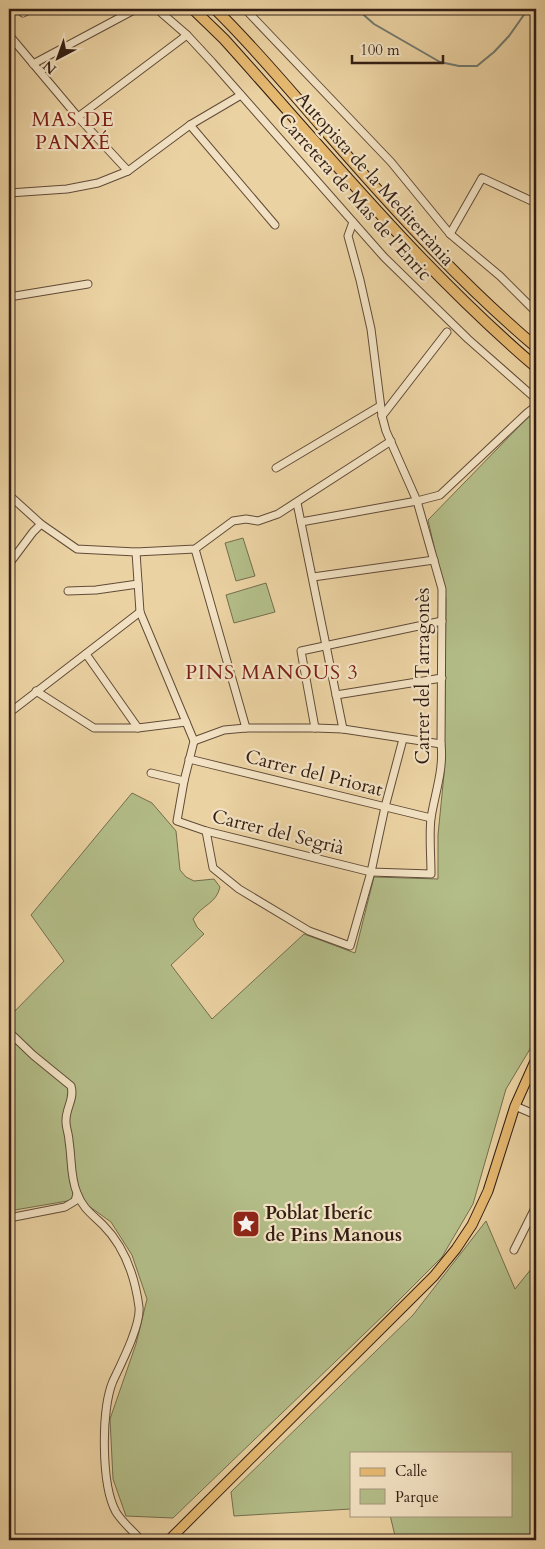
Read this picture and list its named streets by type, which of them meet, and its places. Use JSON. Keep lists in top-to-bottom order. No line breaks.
{"streets":{"highway":["Autopista de la Mediterrània"],"street":["Carretera de Mas de l'Enric","Carrer del Tarragonès","Carrer del Priorat","Carrer del Segrià"]},"crossings":[["Carretera de Mas de l'Enric","Carrer del Tarragonès"],["Carrer del Tarragonès","Carrer del Priorat"],["Carrer del Tarragonès","Carrer del Segrià"]],"districts":["MAS DE PANXÉ","PINS MANOUS 3"],"places":{"place":["Poblat Iberíc de Pins Manous"]},"legend":["Calle","Parque"],"scale_bar":"100 m","north":"bottom left"}
